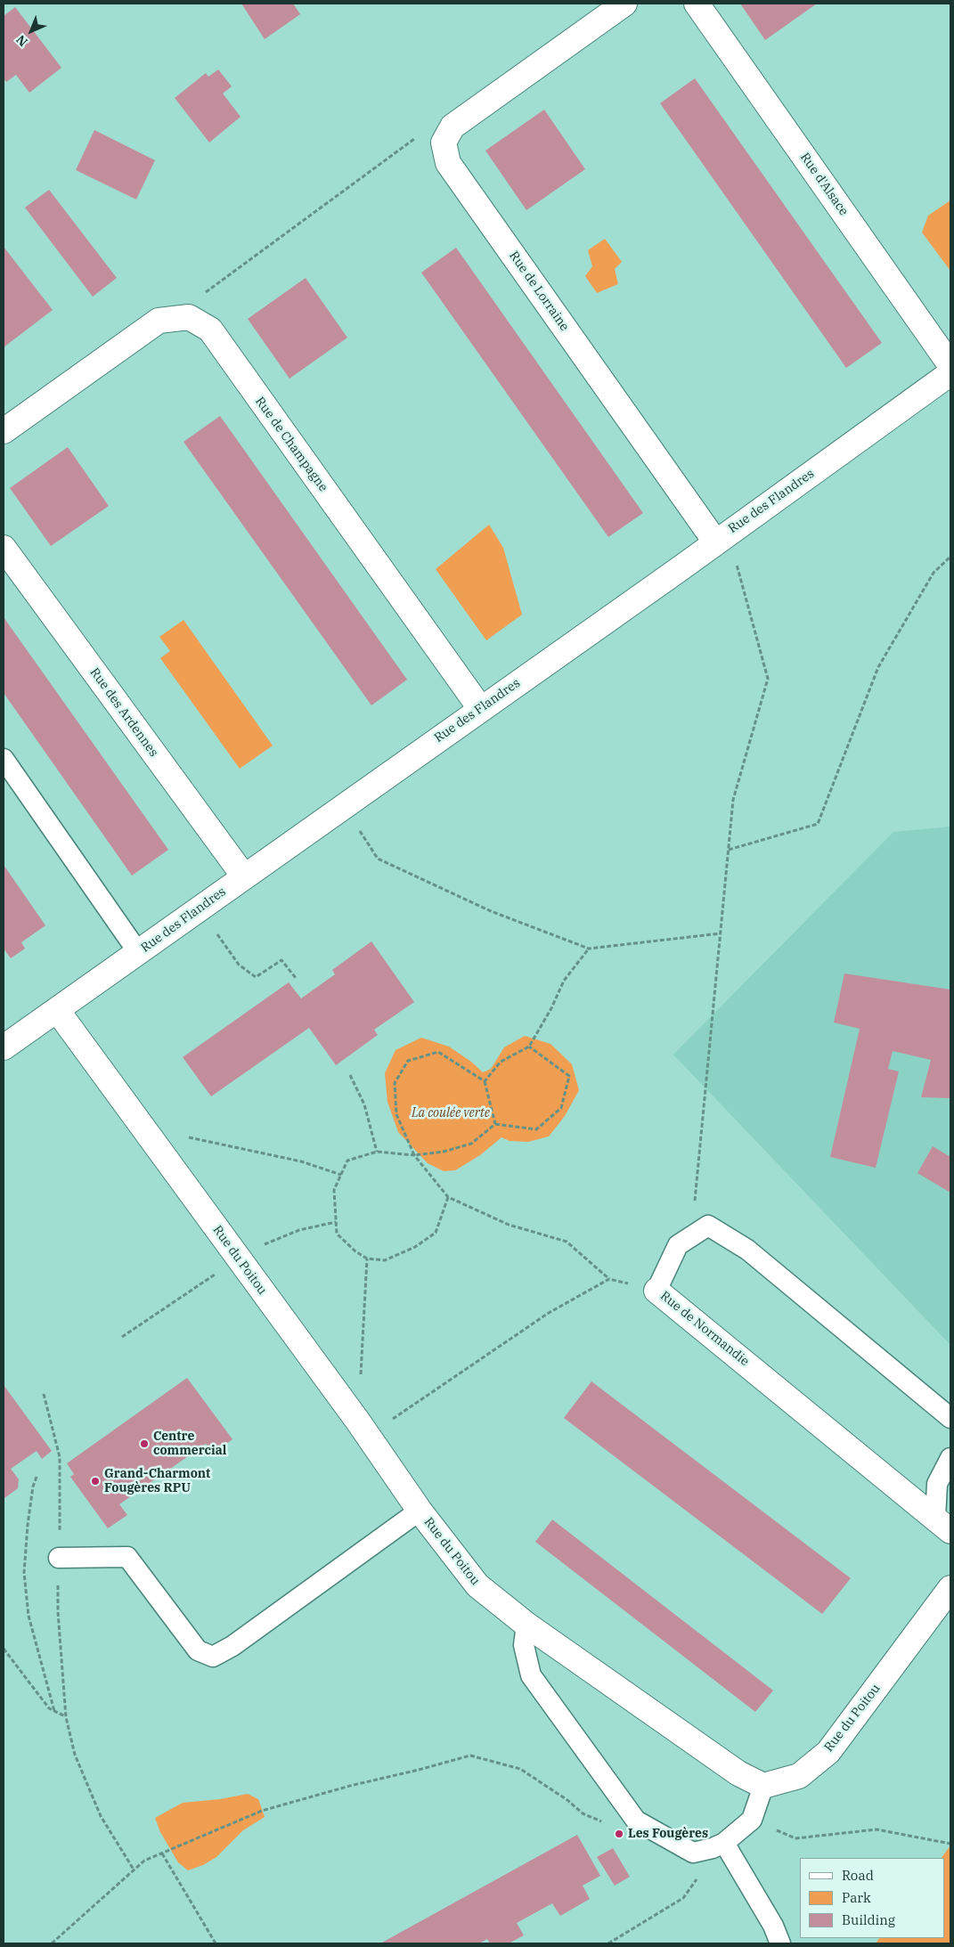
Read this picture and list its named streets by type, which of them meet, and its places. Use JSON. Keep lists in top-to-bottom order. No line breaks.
{"streets":{"street":["Rue d'Alsace","Rue de Lorraine","Rue de Champagne","Rue des Flandres","Rue des Ardennes","Rue du Poitou","Rue de Normandie"]},"crossings":[["Rue de Lorraine","Rue des Flandres"],["Rue de Champagne","Rue des Flandres"],["Rue des Flandres","Rue des Ardennes"],["Rue des Flandres","Rue du Poitou"]],"parks":["La coulée verte"],"places":["Centre commercial","Grand-Charmont Fougères RPU","Les Fougères"],"legend":["Road","Park","Building"],"north":"bottom left"}
